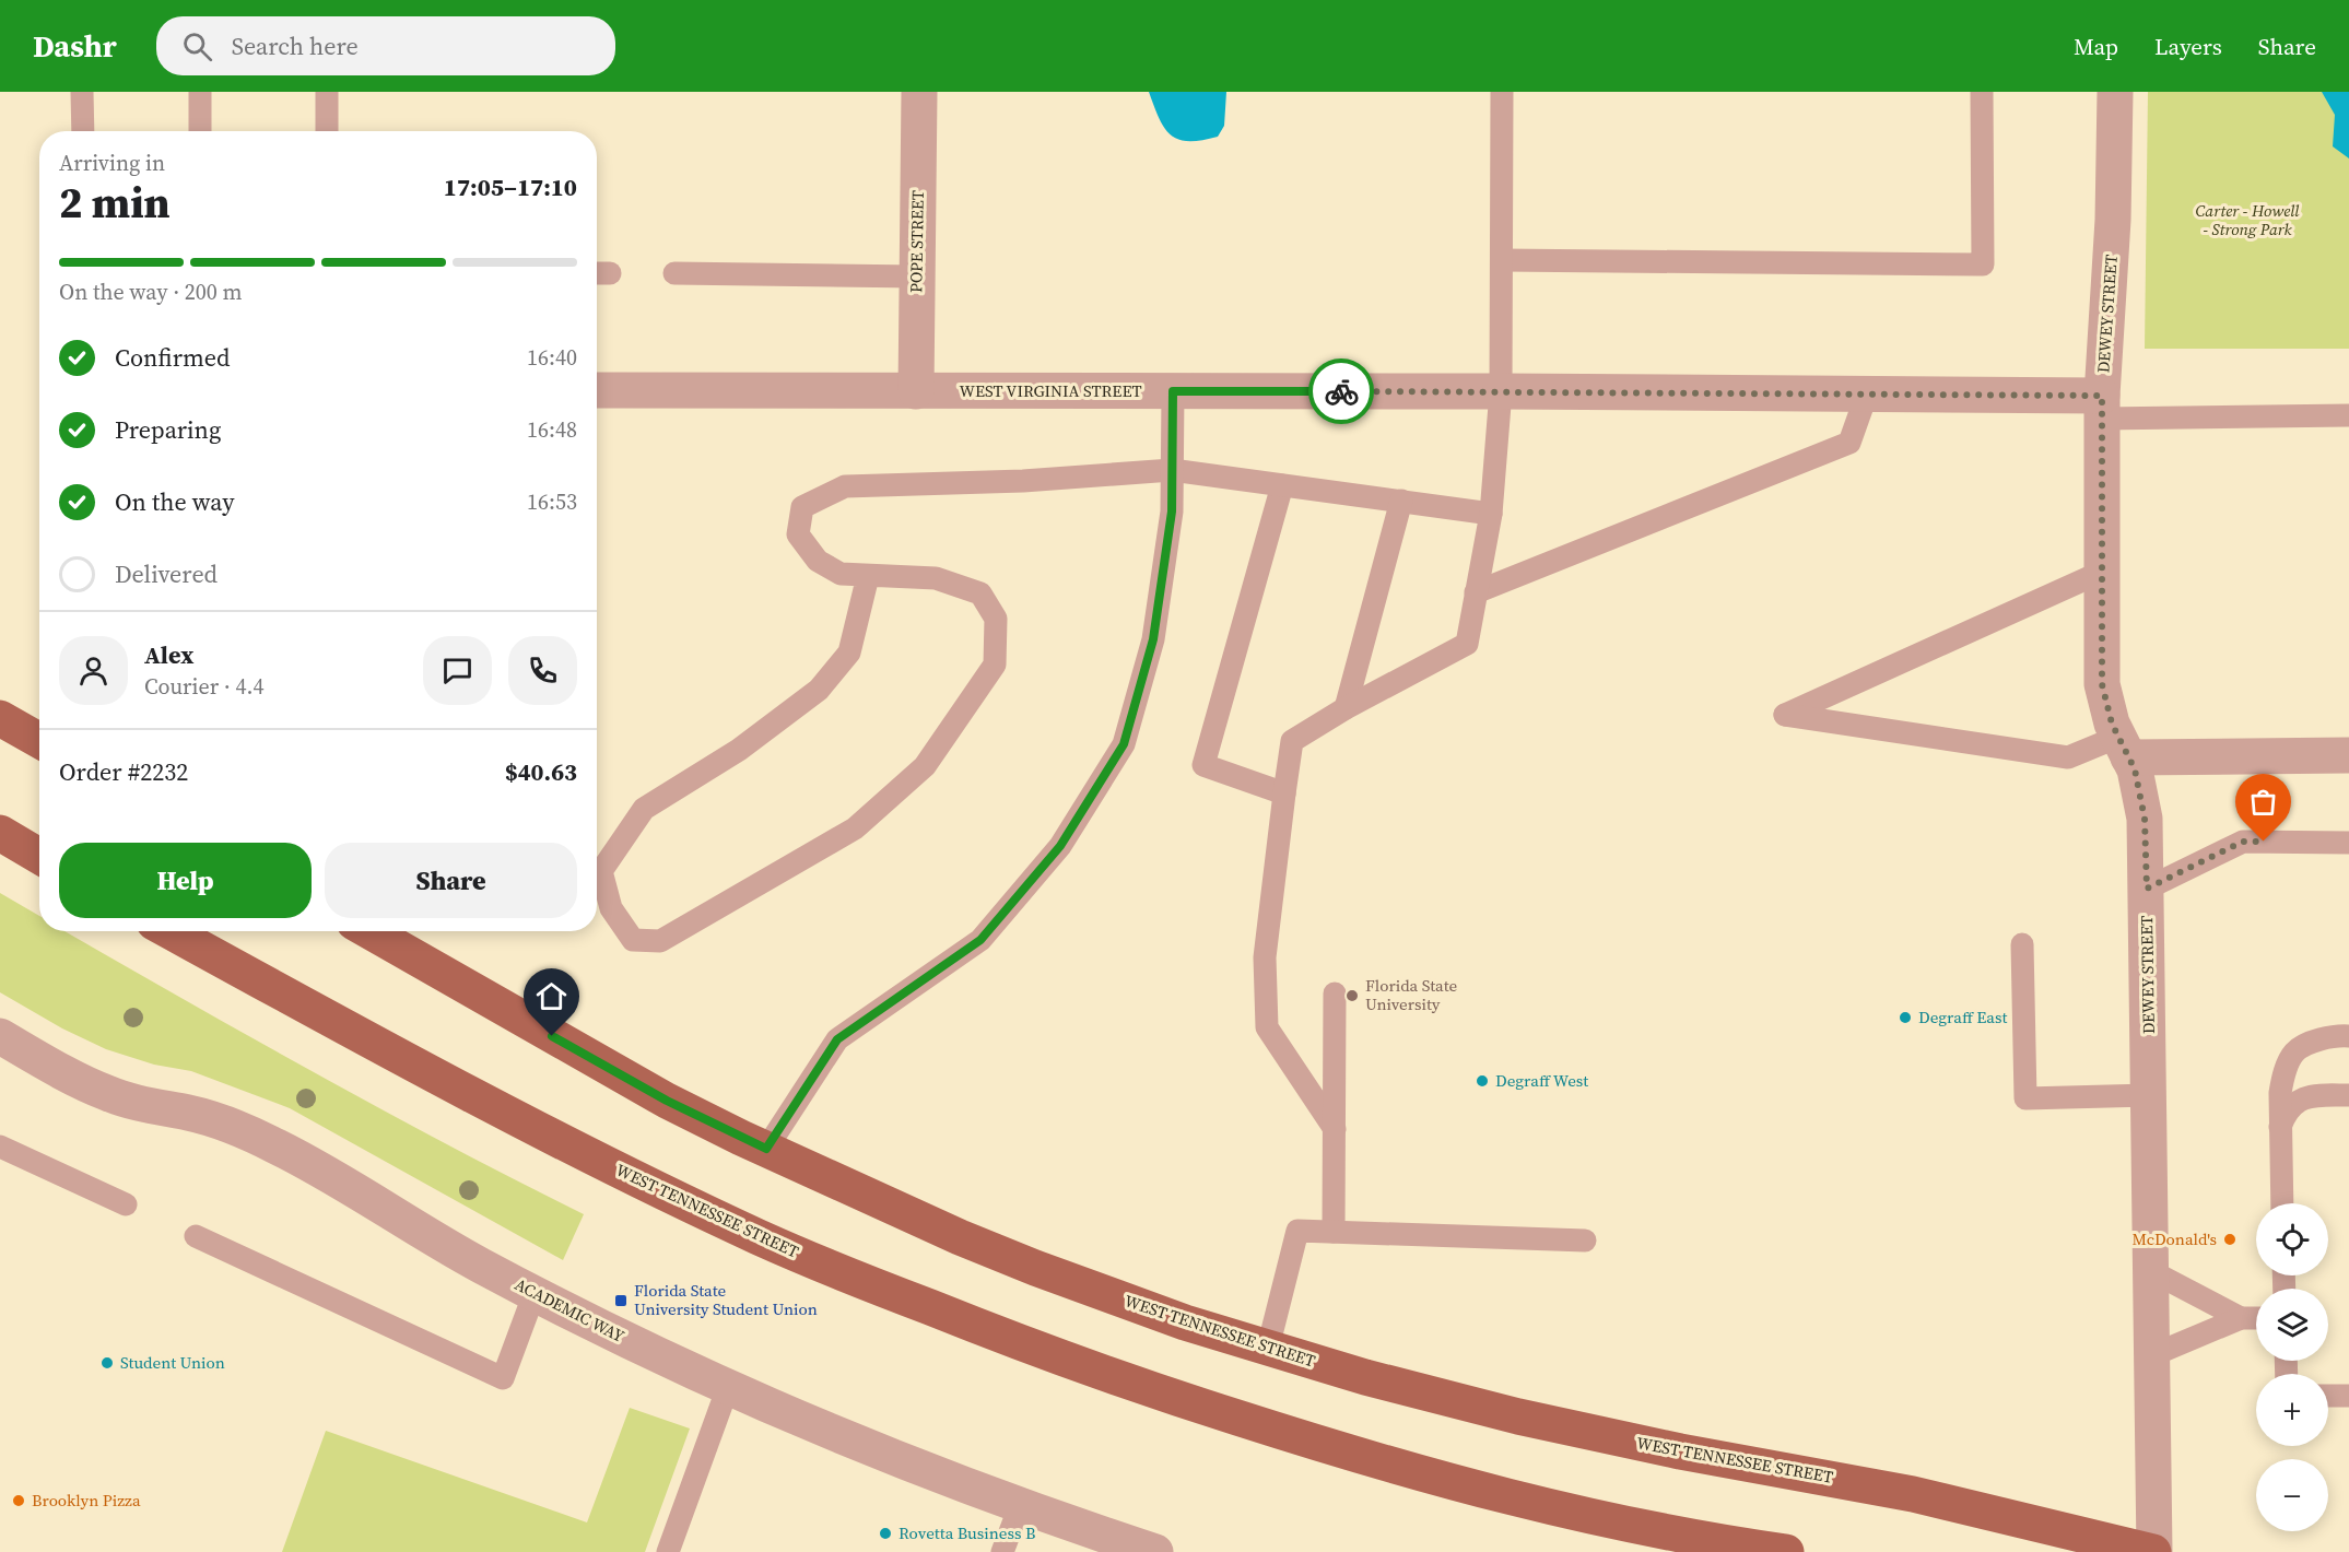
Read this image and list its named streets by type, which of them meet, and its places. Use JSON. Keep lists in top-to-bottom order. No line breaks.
{"streets":{"main road":["WEST TENNESSEE STREET"],"street":["POPE STREET","DEWEY STREET","WEST VIRGINIA STREET","ACADEMIC WAY"]},"crossings":[["POPE STREET","WEST VIRGINIA STREET"],["DEWEY STREET","WEST VIRGINIA STREET"],["DEWEY STREET","WEST TENNESSEE STREET"]],"parks":["Carter - Howell - Strong Park"],"places":{"other":["Florida State University","Degraff East","Degraff West","McDonald's","Student Union","Brooklyn Pizza","Rovetta Business B"],"transit":["Florida State University Student Union"]},"page":{"header":"Dashr","search":"Search here","nav":["Map","Layers","Share"],"heading":["2 min","Arriving in","17:05–17:10"],"panel":["Alex","Courier · 4.4","Order #2232","$40.63"],"bar":"On the way · 200 m","list":[["Confirmed","16:40"],["Preparing","16:48"],["On the way","16:53"],"Delivered"],"buttons":["Help","Share"],"map_buttons":["+","−"]}}
